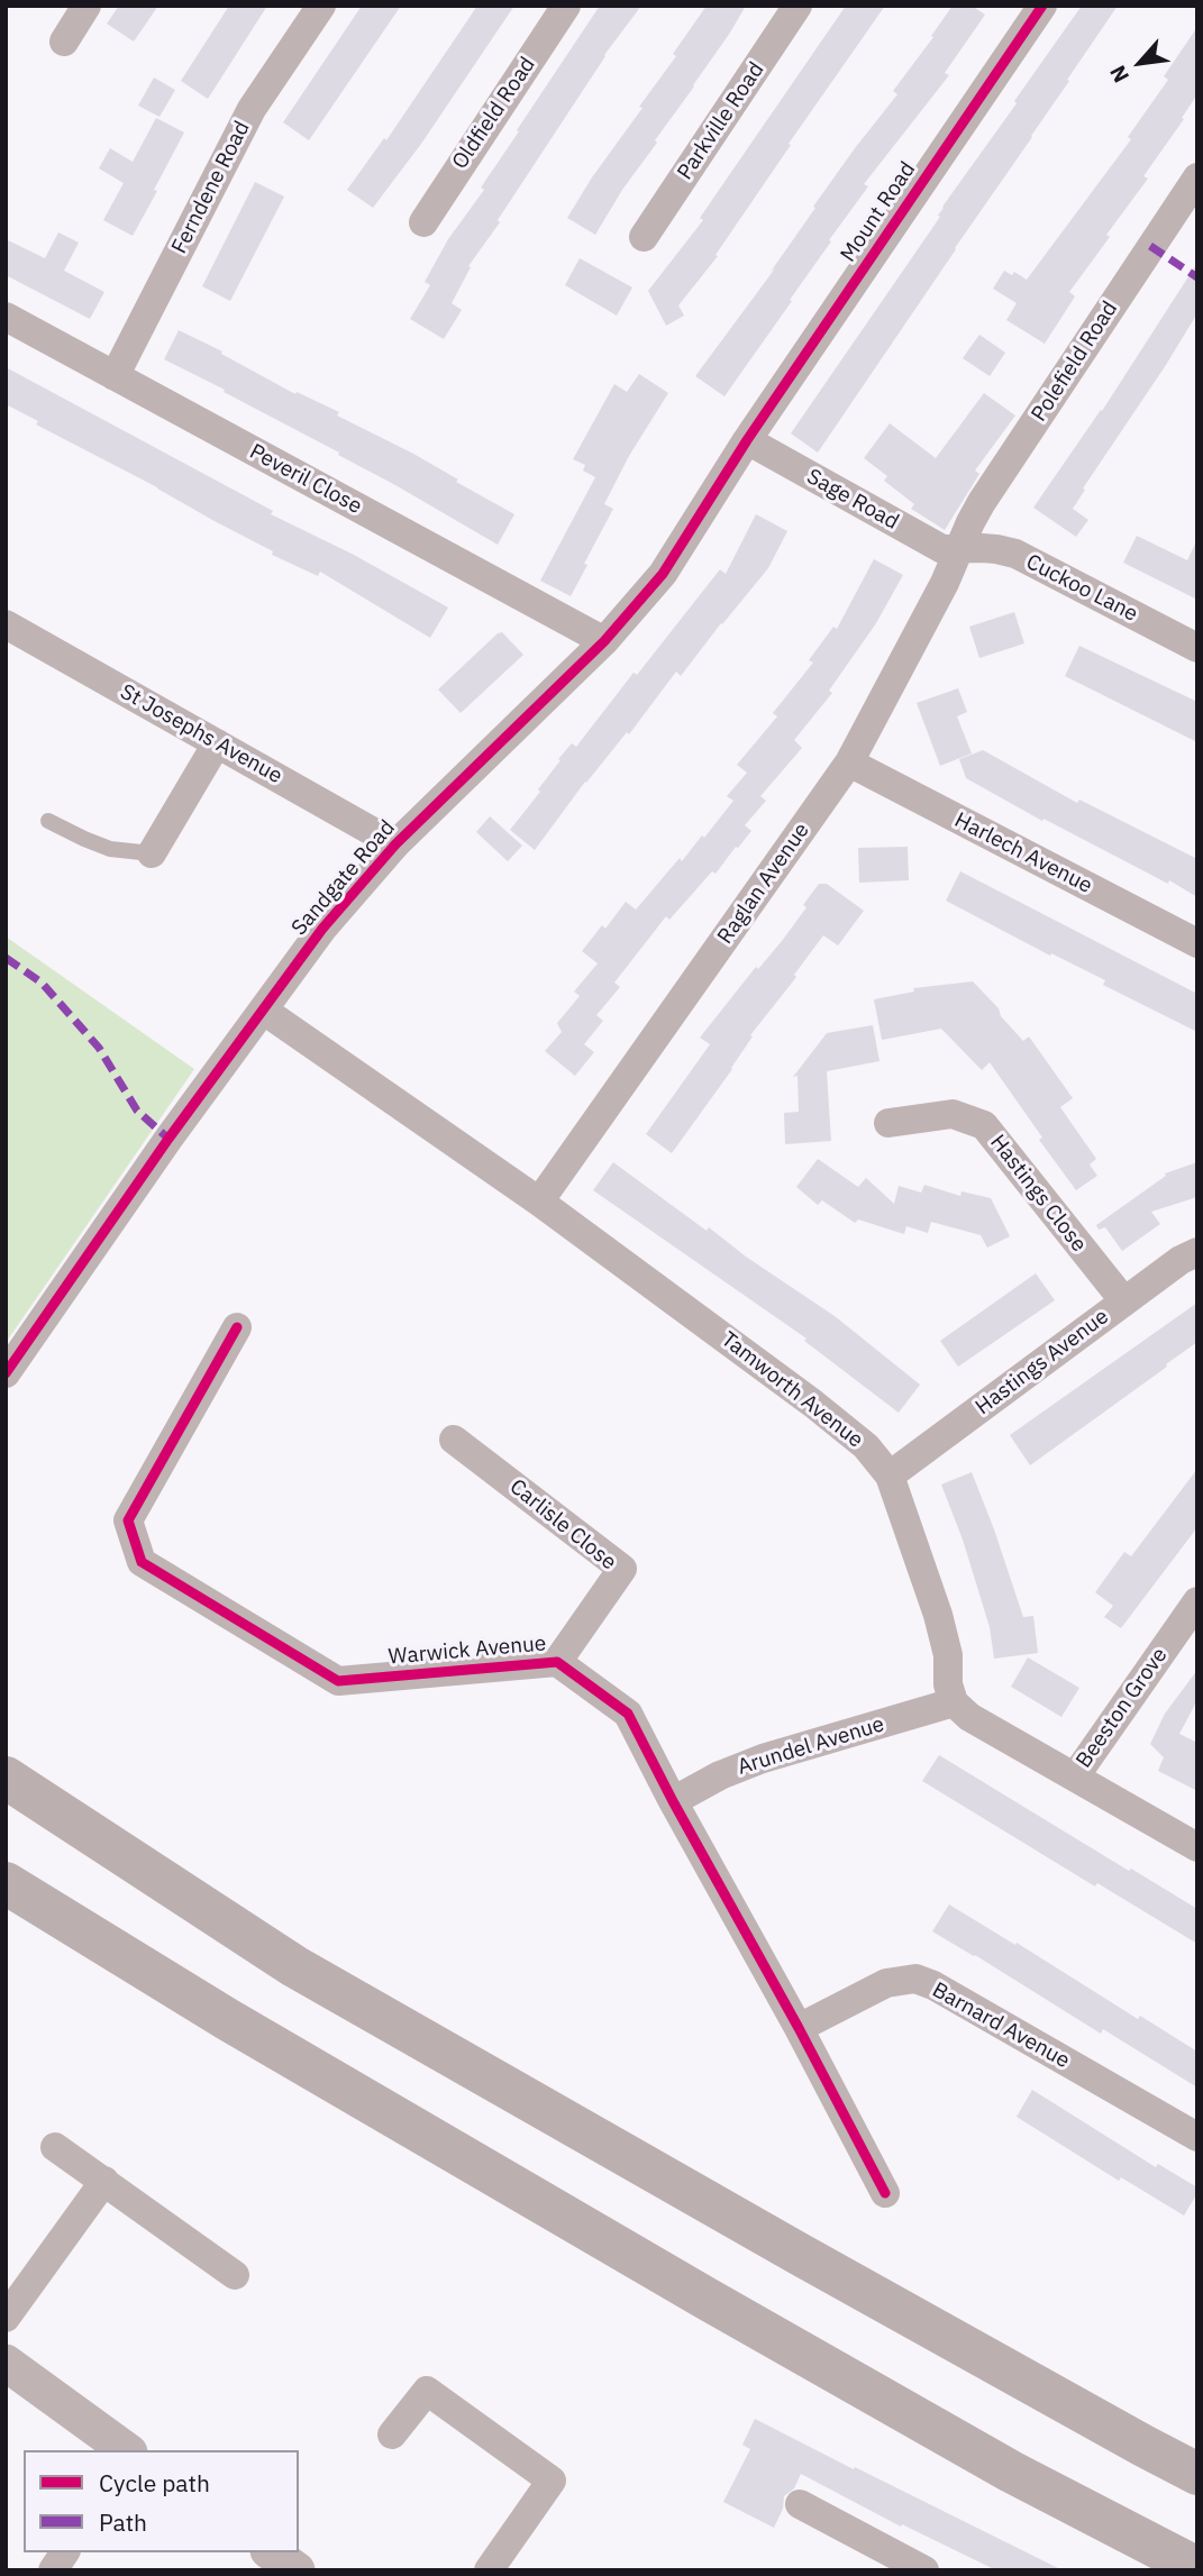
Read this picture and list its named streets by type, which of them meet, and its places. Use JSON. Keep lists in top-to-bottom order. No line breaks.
{"streets":{"street":["Oldfield Road","Parkville Road","Ferndene Road","Mount Road","Polefield Road","Peveril Close","Sage Road","Cuckoo Lane","St Josephs Avenue","Harlech Avenue","Sandgate Road","Raglan Avenue","Hastings Close","Hastings Avenue","Tamworth Avenue","Carlisle Close","Warwick Avenue","Beeston Grove","Arundel Avenue","Barnard Avenue"]},"crossings":[["Ferndene Road","Peveril Close"],["Mount Road","Sage Road"],["Mount Road","Sandgate Road"],["Polefield Road","Sage Road"],["Polefield Road","Cuckoo Lane"],["Polefield Road","Raglan Avenue"],["Peveril Close","Sandgate Road"],["Sage Road","Cuckoo Lane"],["Sage Road","Sandgate Road"],["Sage Road","Raglan Avenue"],["Cuckoo Lane","Raglan Avenue"],["St Josephs Avenue","Sandgate Road"],["Harlech Avenue","Raglan Avenue"],["Sandgate Road","Tamworth Avenue"],["Raglan Avenue","Tamworth Avenue"],["Hastings Close","Hastings Avenue"],["Hastings Avenue","Tamworth Avenue"],["Tamworth Avenue","Arundel Avenue"],["Carlisle Close","Warwick Avenue"],["Warwick Avenue","Arundel Avenue"],["Warwick Avenue","Barnard Avenue"]],"legend":["Cycle path","Path"],"north":"bottom left"}
